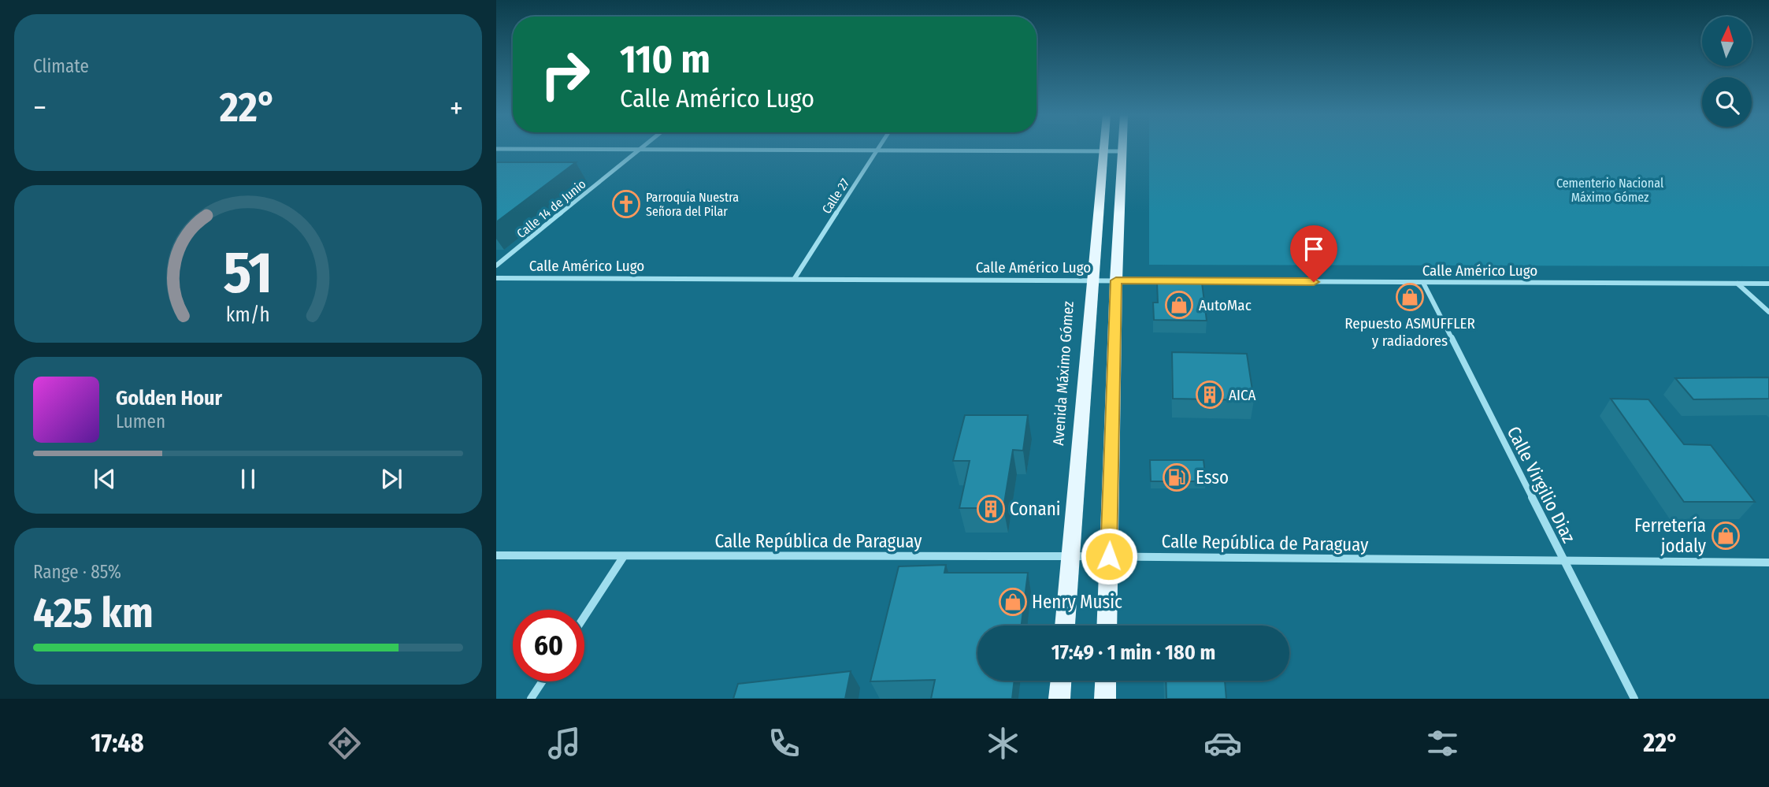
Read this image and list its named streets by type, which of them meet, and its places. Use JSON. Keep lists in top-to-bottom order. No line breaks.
{"streets":{"main road":["Avenida Máximo Gómez"],"street":["Calle 27","Calle 14 de Junio","Calle Américo Lugo","Calle Virgilio Diaz","Calle República de Paraguay"]},"crossings":[["Calle 27","Calle Américo Lugo"],["Calle Américo Lugo","Avenida Máximo Gómez"],["Calle Américo Lugo","Calle Virgilio Diaz"],["Avenida Máximo Gómez","Calle República de Paraguay"],["Calle Virgilio Diaz","Calle República de Paraguay"]],"parks":["Cementerio Nacional Máximo Gómez"],"places":{"church":["Parroquia Nuestra Señora del Pilar"],"shop":["Repuesto ASMUFFLER y radiadores","AutoMac","Ferretería jodaly","Henry Music"],"building":["AICA","Conani"],"fuel station":["Esso"]},"north":"top","page":{"tile":["Climate",["Range · 85%","425 km"]],"turn":["110 m","Calle Américo Lugo"],"heat":["−","22°","+"],"song":["Golden Hour","Lumen"],"limit":"60","trip":"17:49 · 1 min · 180 m","tabs":["17:48","22°"],"gauge":["51","km/h"]}}
